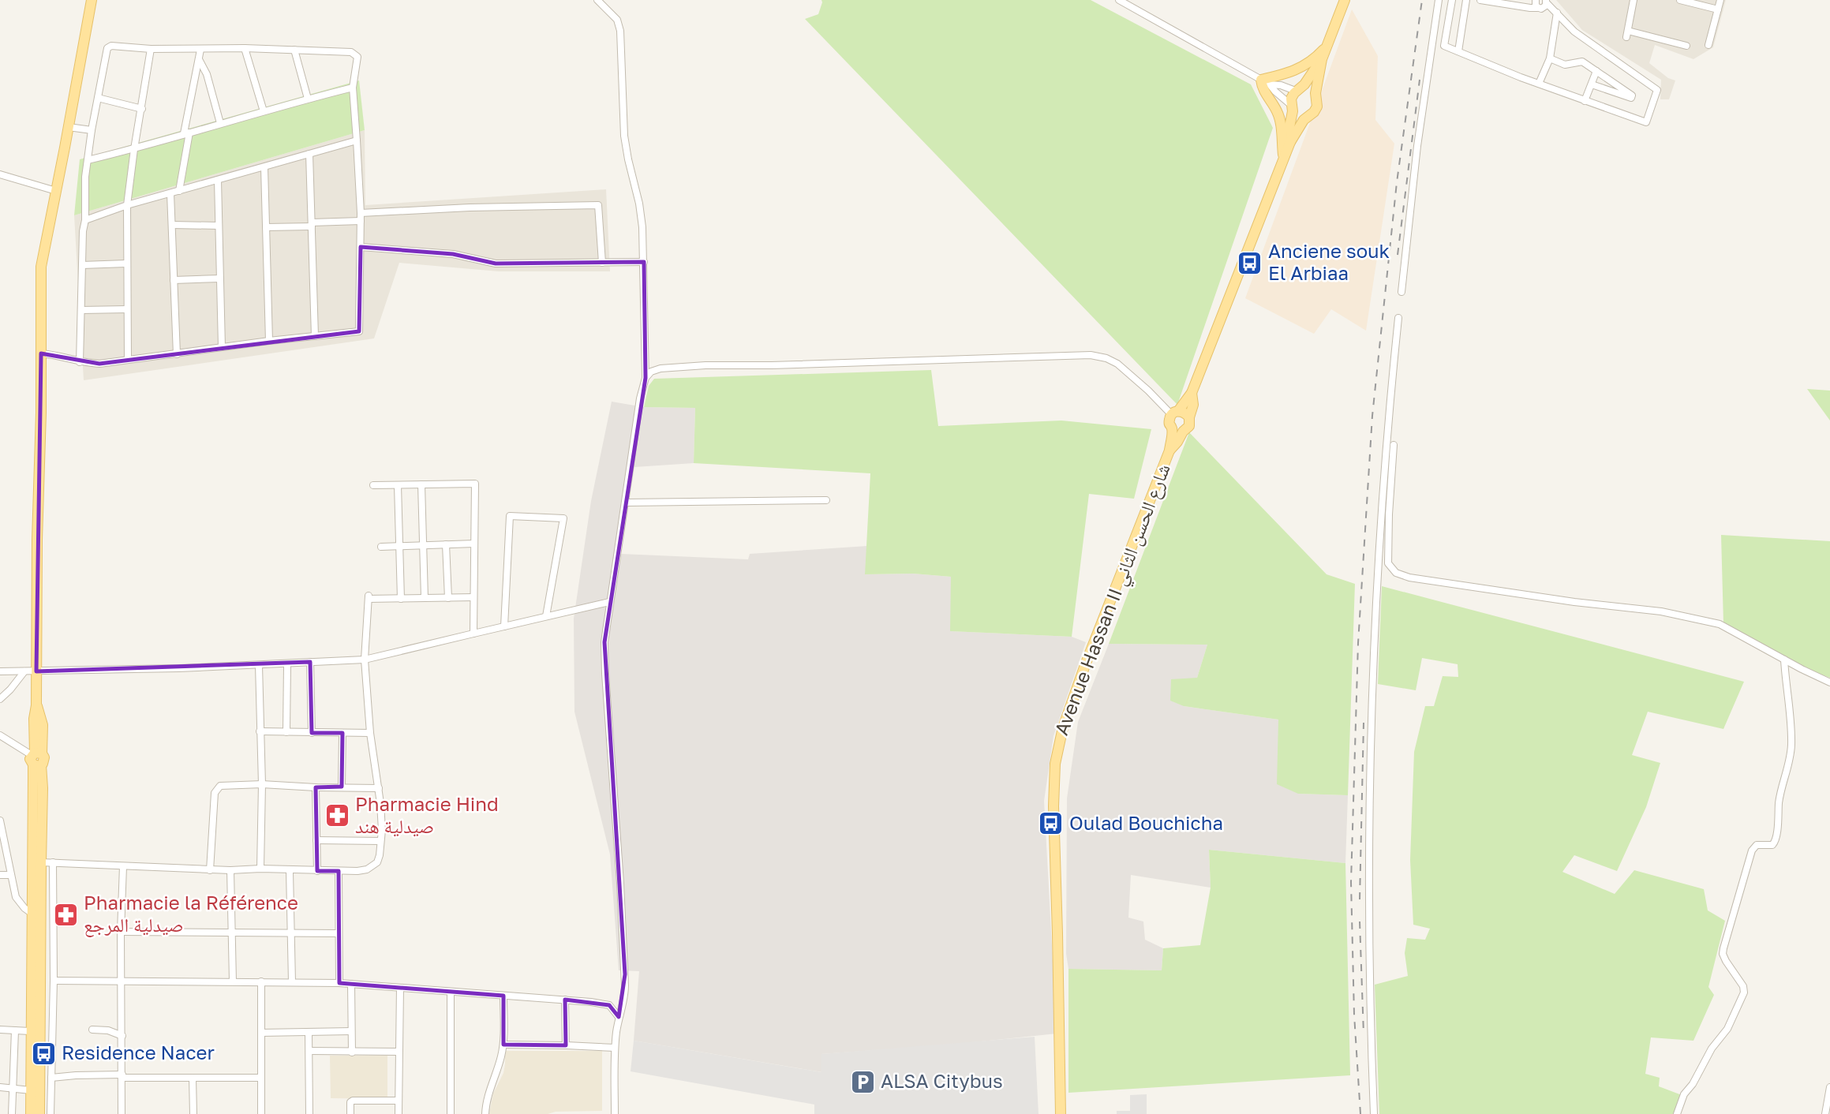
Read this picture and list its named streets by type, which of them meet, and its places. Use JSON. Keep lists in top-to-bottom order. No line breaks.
{"streets":{"main road":["Avenue Hassan II شارع الحسن الثاني"]},"places":{"bus stop":["Anciene souk El Arbiaa","Oulad Bouchicha","Residence Nacer"],"pharmacy":["Pharmacie Hind صيدلية هند","Pharmacie la Référence صيدلية المرجع"],"parking":["ALSA Citybus"]}}
